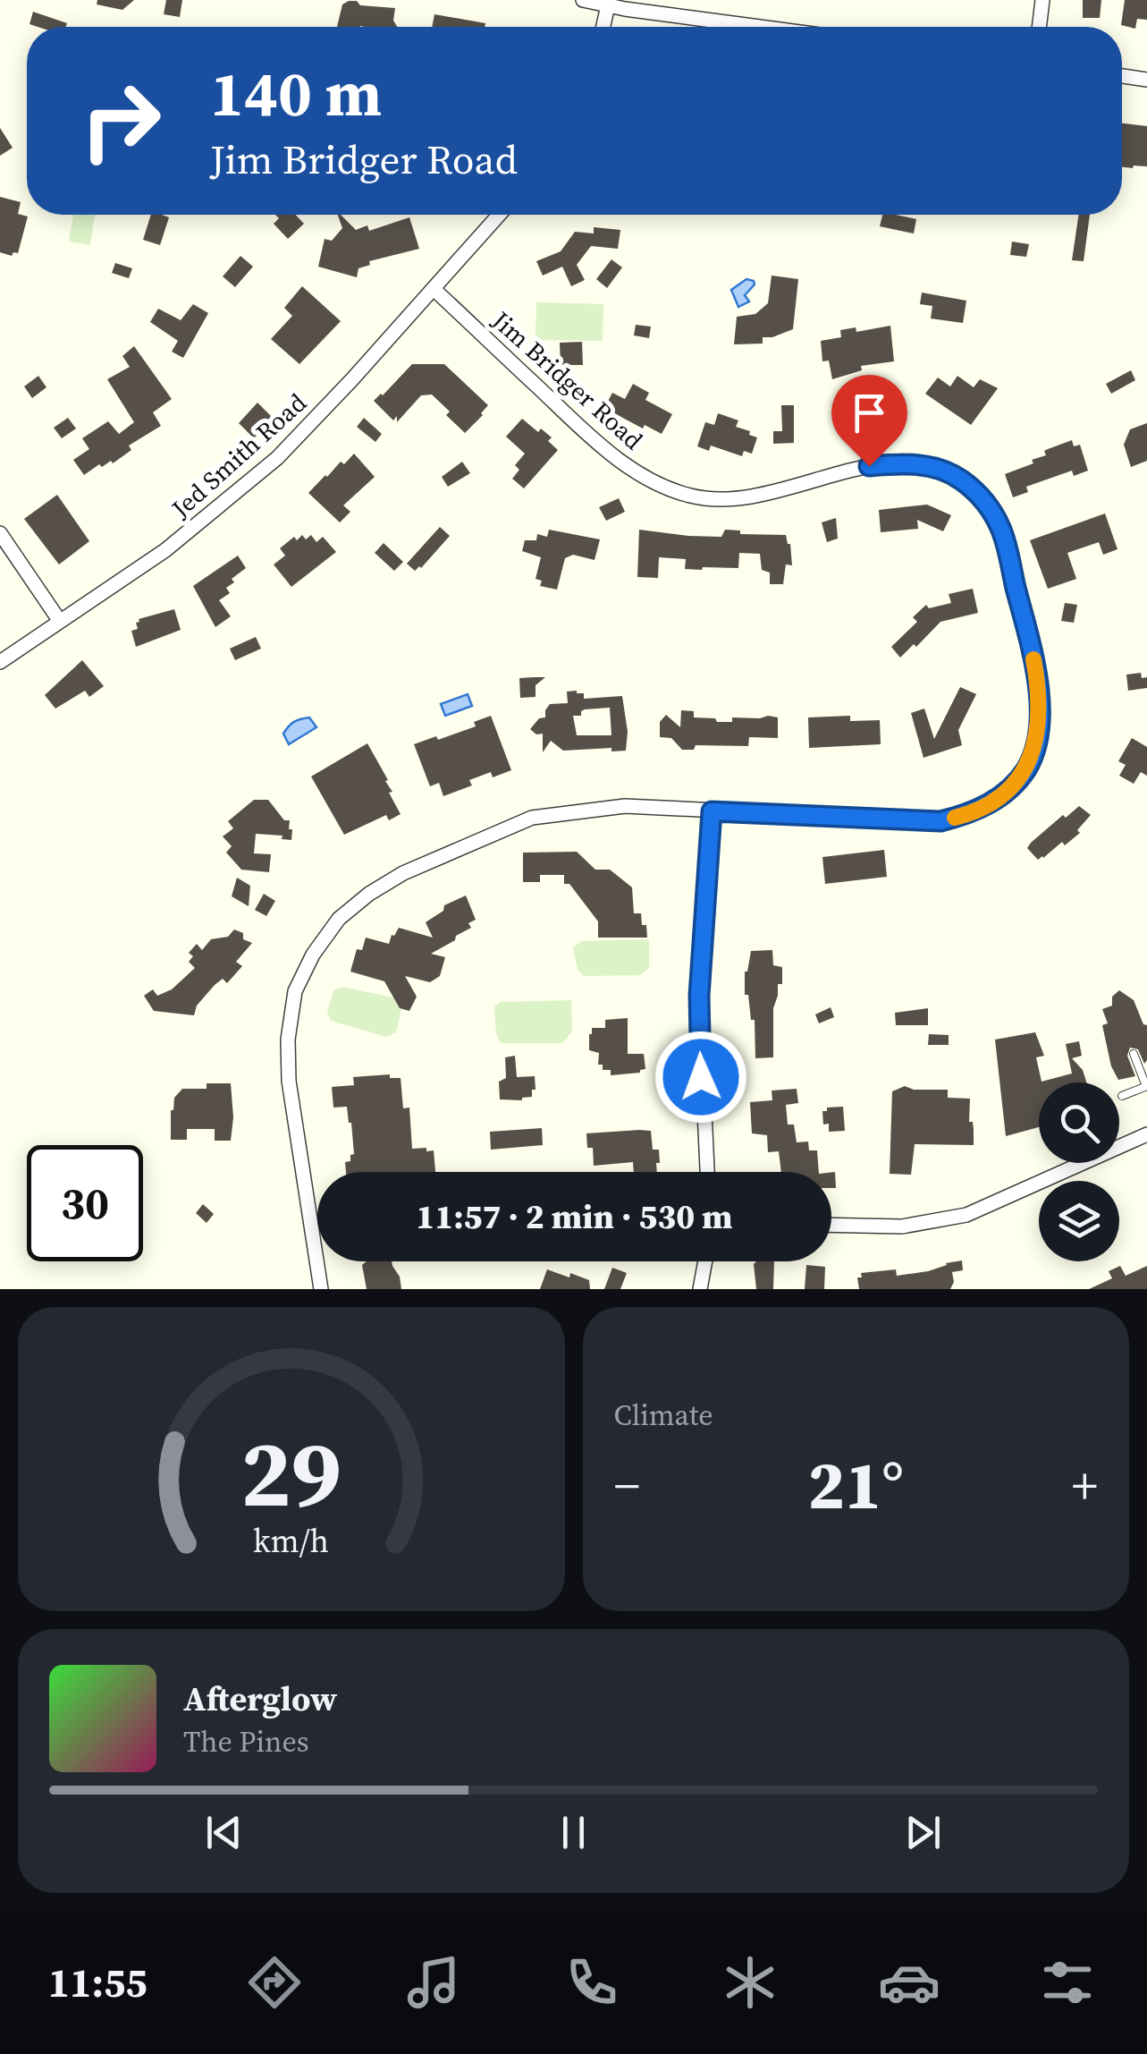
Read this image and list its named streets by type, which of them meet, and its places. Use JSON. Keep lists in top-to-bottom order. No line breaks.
{"streets":{"street":["Jim Bridger Road","Jed Smith Road"]},"crossings":[["Jim Bridger Road","Jed Smith Road"]],"page":{"turn":["140 m","Jim Bridger Road"],"limit":"30","trip":"11:57 · 2 min · 530 m","tile":"Climate","heat":["−","21°","+"],"song":["Afterglow","The Pines"],"tabs":"11:55","gauge":["29","km/h"]}}
